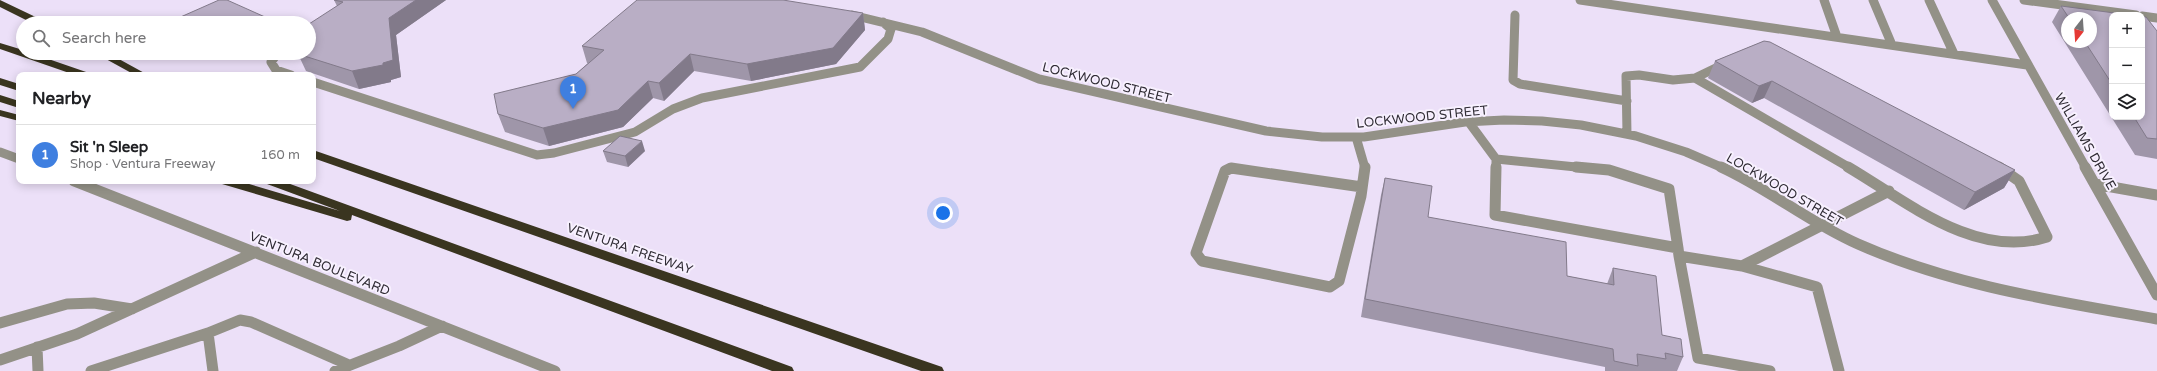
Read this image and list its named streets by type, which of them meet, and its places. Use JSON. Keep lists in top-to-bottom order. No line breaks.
{"streets":{"highway":["VENTURA FREEWAY"],"street":["LOCKWOOD STREET","WILLIAMS DRIVE","VENTURA BOULEVARD"]},"north":"bottom","page":{"map_buttons":["+","−"],"search":"Search here","heading":"Nearby","pins":"1","list":[{"mark":"1","name":"Sit 'n Sleep","note":"Shop · Ventura Freeway","value":"160 m"}]}}
